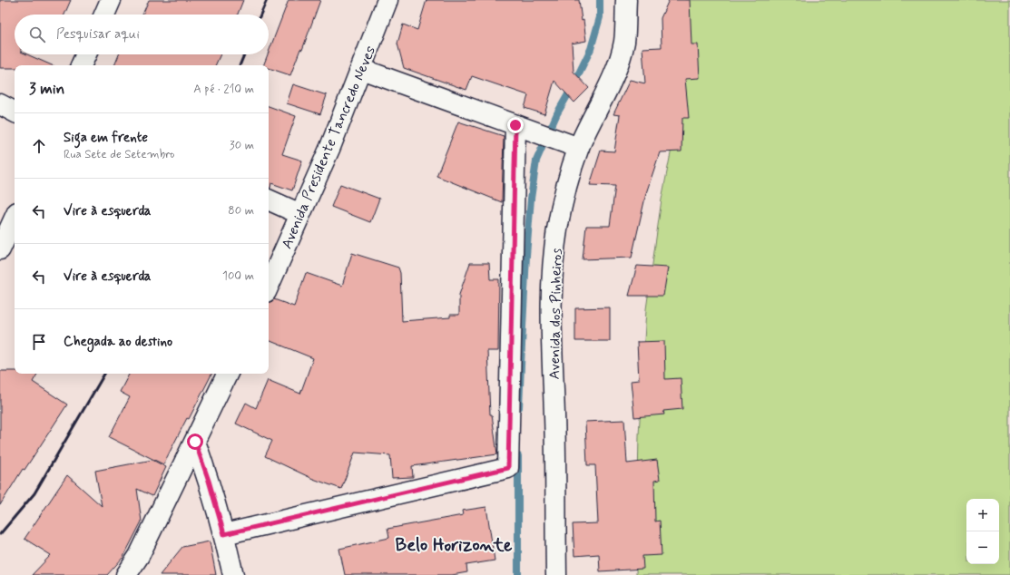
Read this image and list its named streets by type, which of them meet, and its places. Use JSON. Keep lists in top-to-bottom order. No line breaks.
{"streets":{"street":["Avenida Presidente Tancredo Neves","Avenida dos Pinheiros"]},"districts":["Belo Horizonte"],"page":{"search":"Pesquisar aqui","heading":["3 min","A pé · 210 m"],"list":[["Siga em frente","Rua Sete de Setembro","30 m"],["Vire à esquerda","80 m"],["Vire à esquerda","100 m"],"Chegada ao destino"],"map_buttons":["+","−"]}}
